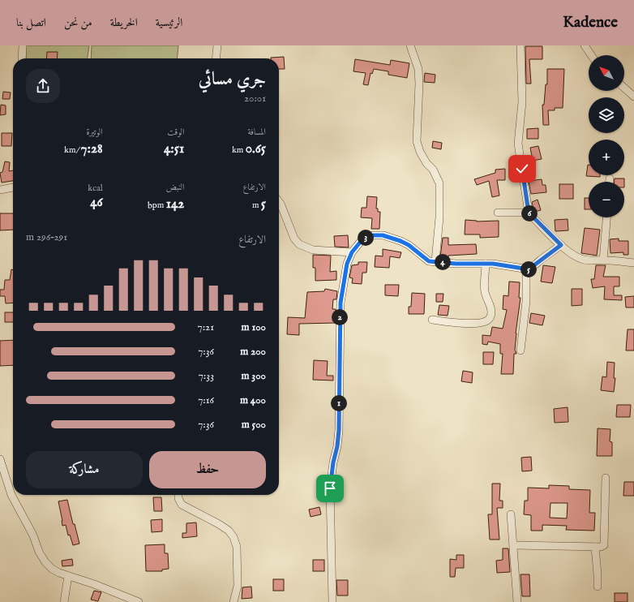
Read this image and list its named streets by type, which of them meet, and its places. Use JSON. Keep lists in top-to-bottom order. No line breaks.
{"north":"top left","page":{"header":"Kadence","nav":["الرئيسية","الخريطة","من نحن","اتصل بنا"],"map_buttons":["+","−"],"heading":["جري مسائي","20:01"],"stats":[["المسافة","0.65 km"],["الوقت","4:51"],["الوتيرة","7:28 /km"],["الارتفاع","5 m"],["النبض","142 bpm"],["kcal","46"]],"pins":["6","3","4","5","2","1"],"chart":["الارتفاع","291–296 m"],"list":[{"name":"100 m","note":"7:21"},{"name":"200 m","note":"7:36"},{"name":"300 m","note":"7:33"},{"name":"400 m","note":"7:16"},{"name":"500 m","note":"7:36"}],"buttons":["حفظ","مشاركة"]}}
